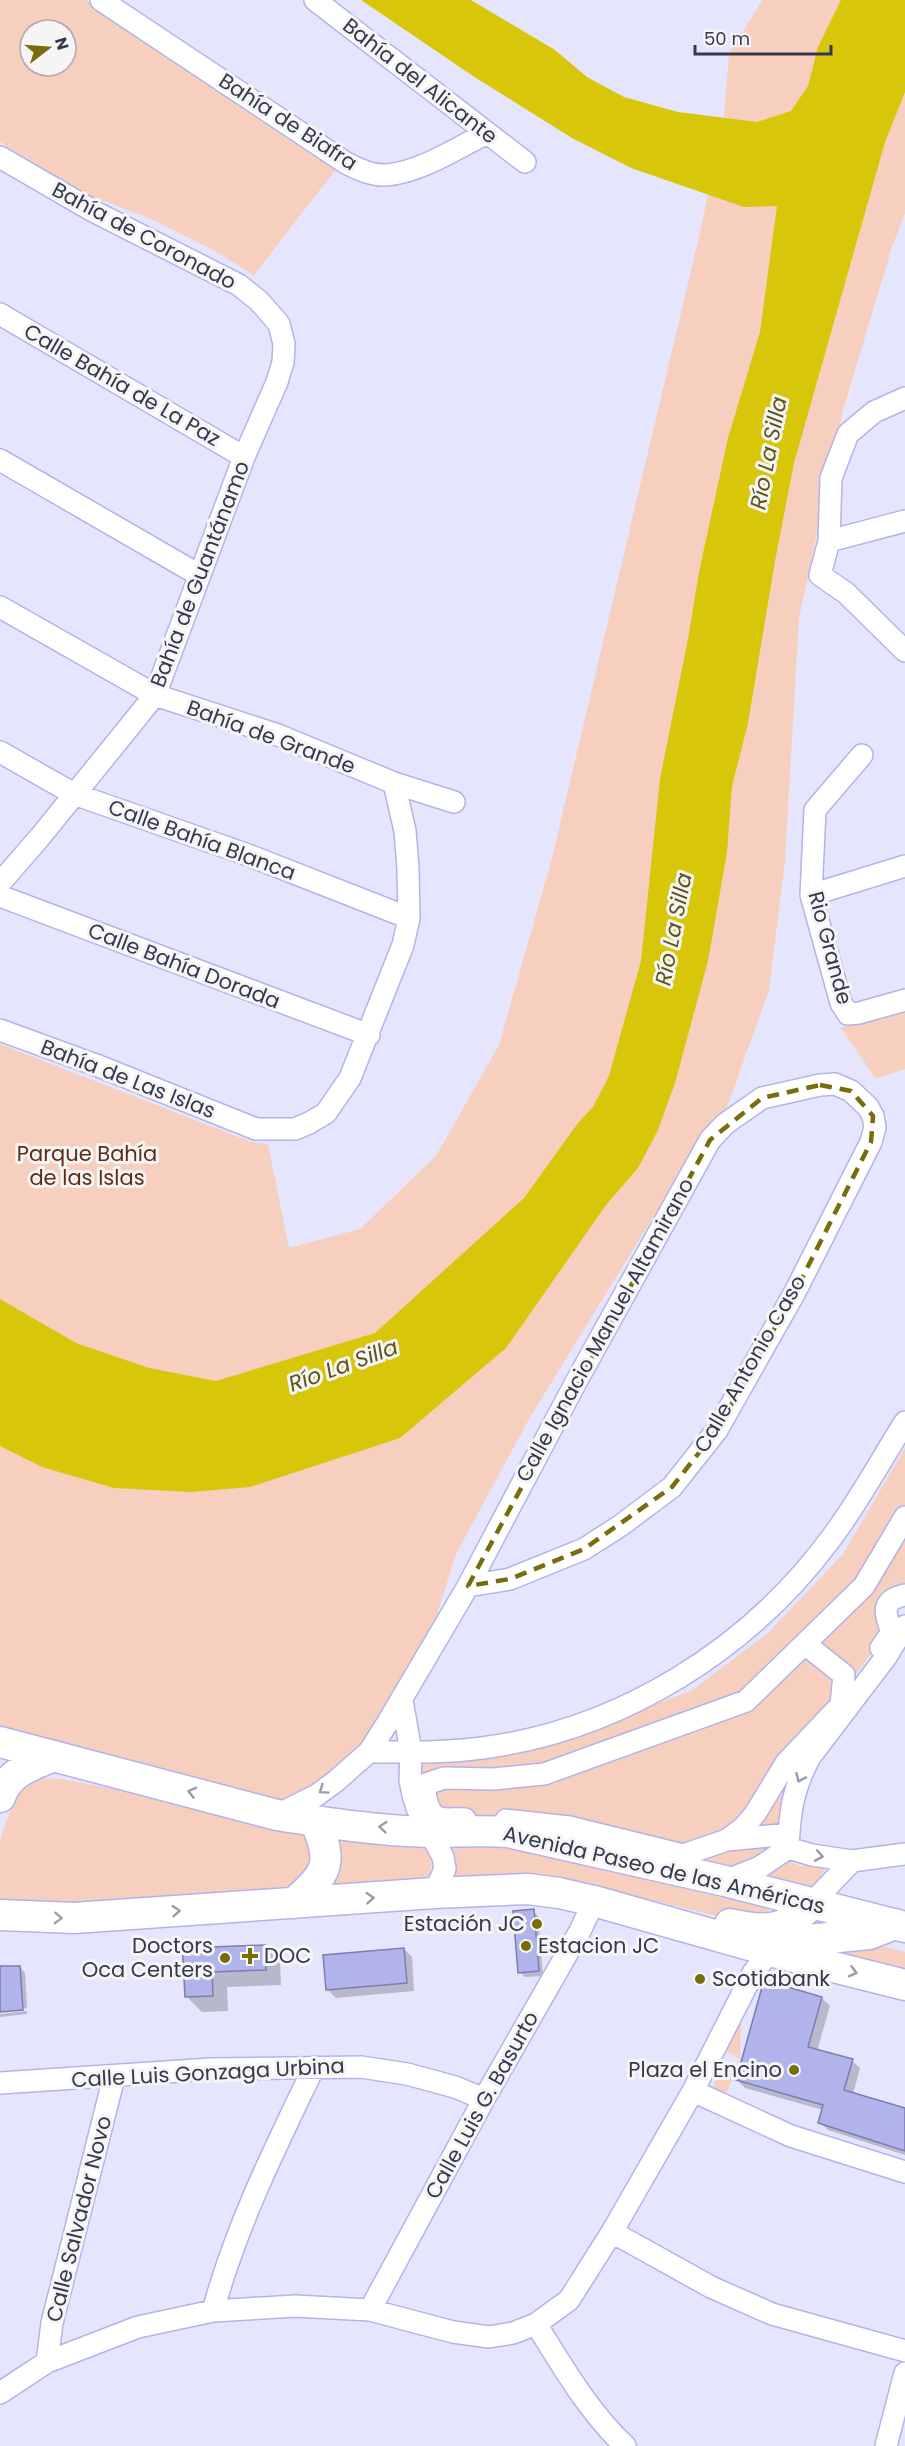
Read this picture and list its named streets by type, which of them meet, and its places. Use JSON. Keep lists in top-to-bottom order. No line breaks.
{"streets":{"main road":["Avenida Paseo de las Américas"],"street":["Bahía del Alicante","Bahía de Biafra","Bahía de Coronado","Calle Bahía de La Paz","Bahía de Guantánamo","Bahía de Grande","Calle Bahía Blanca","Rio Grande","Calle Bahía Dorada","Bahía de Las Islas","Calle Ignacio Manuel Altamirano","Calle Antonio Caso","Calle Luis Gonzaga Urbina","Calle Luis G. Basurto","Calle Salvador Novo"]},"crossings":[["Bahía del Alicante","Bahía de Biafra"],["Bahía de Coronado","Bahía de Guantánamo"],["Calle Bahía de La Paz","Bahía de Guantánamo"],["Bahía de Guantánamo","Bahía de Grande"],["Bahía de Guantánamo","Calle Bahía Blanca"],["Calle Bahía Dorada","Bahía de Las Islas"],["Calle Ignacio Manuel Altamirano","Calle Antonio Caso"],["Calle Ignacio Manuel Altamirano","Avenida Paseo de las Américas"],["Calle Luis Gonzaga Urbina","Calle Luis G. Basurto"],["Calle Luis Gonzaga Urbina","Calle Salvador Novo"]],"water":["Río La Silla"],"parks":["Parque Bahía de las Islas"],"places":{"other":["Estación JC","Estacion JC","Doctors Oca Centers","Scotiabank","Plaza el Encino"],"health":["DOC"]},"scale_bar":"50 m","north":"right"}
